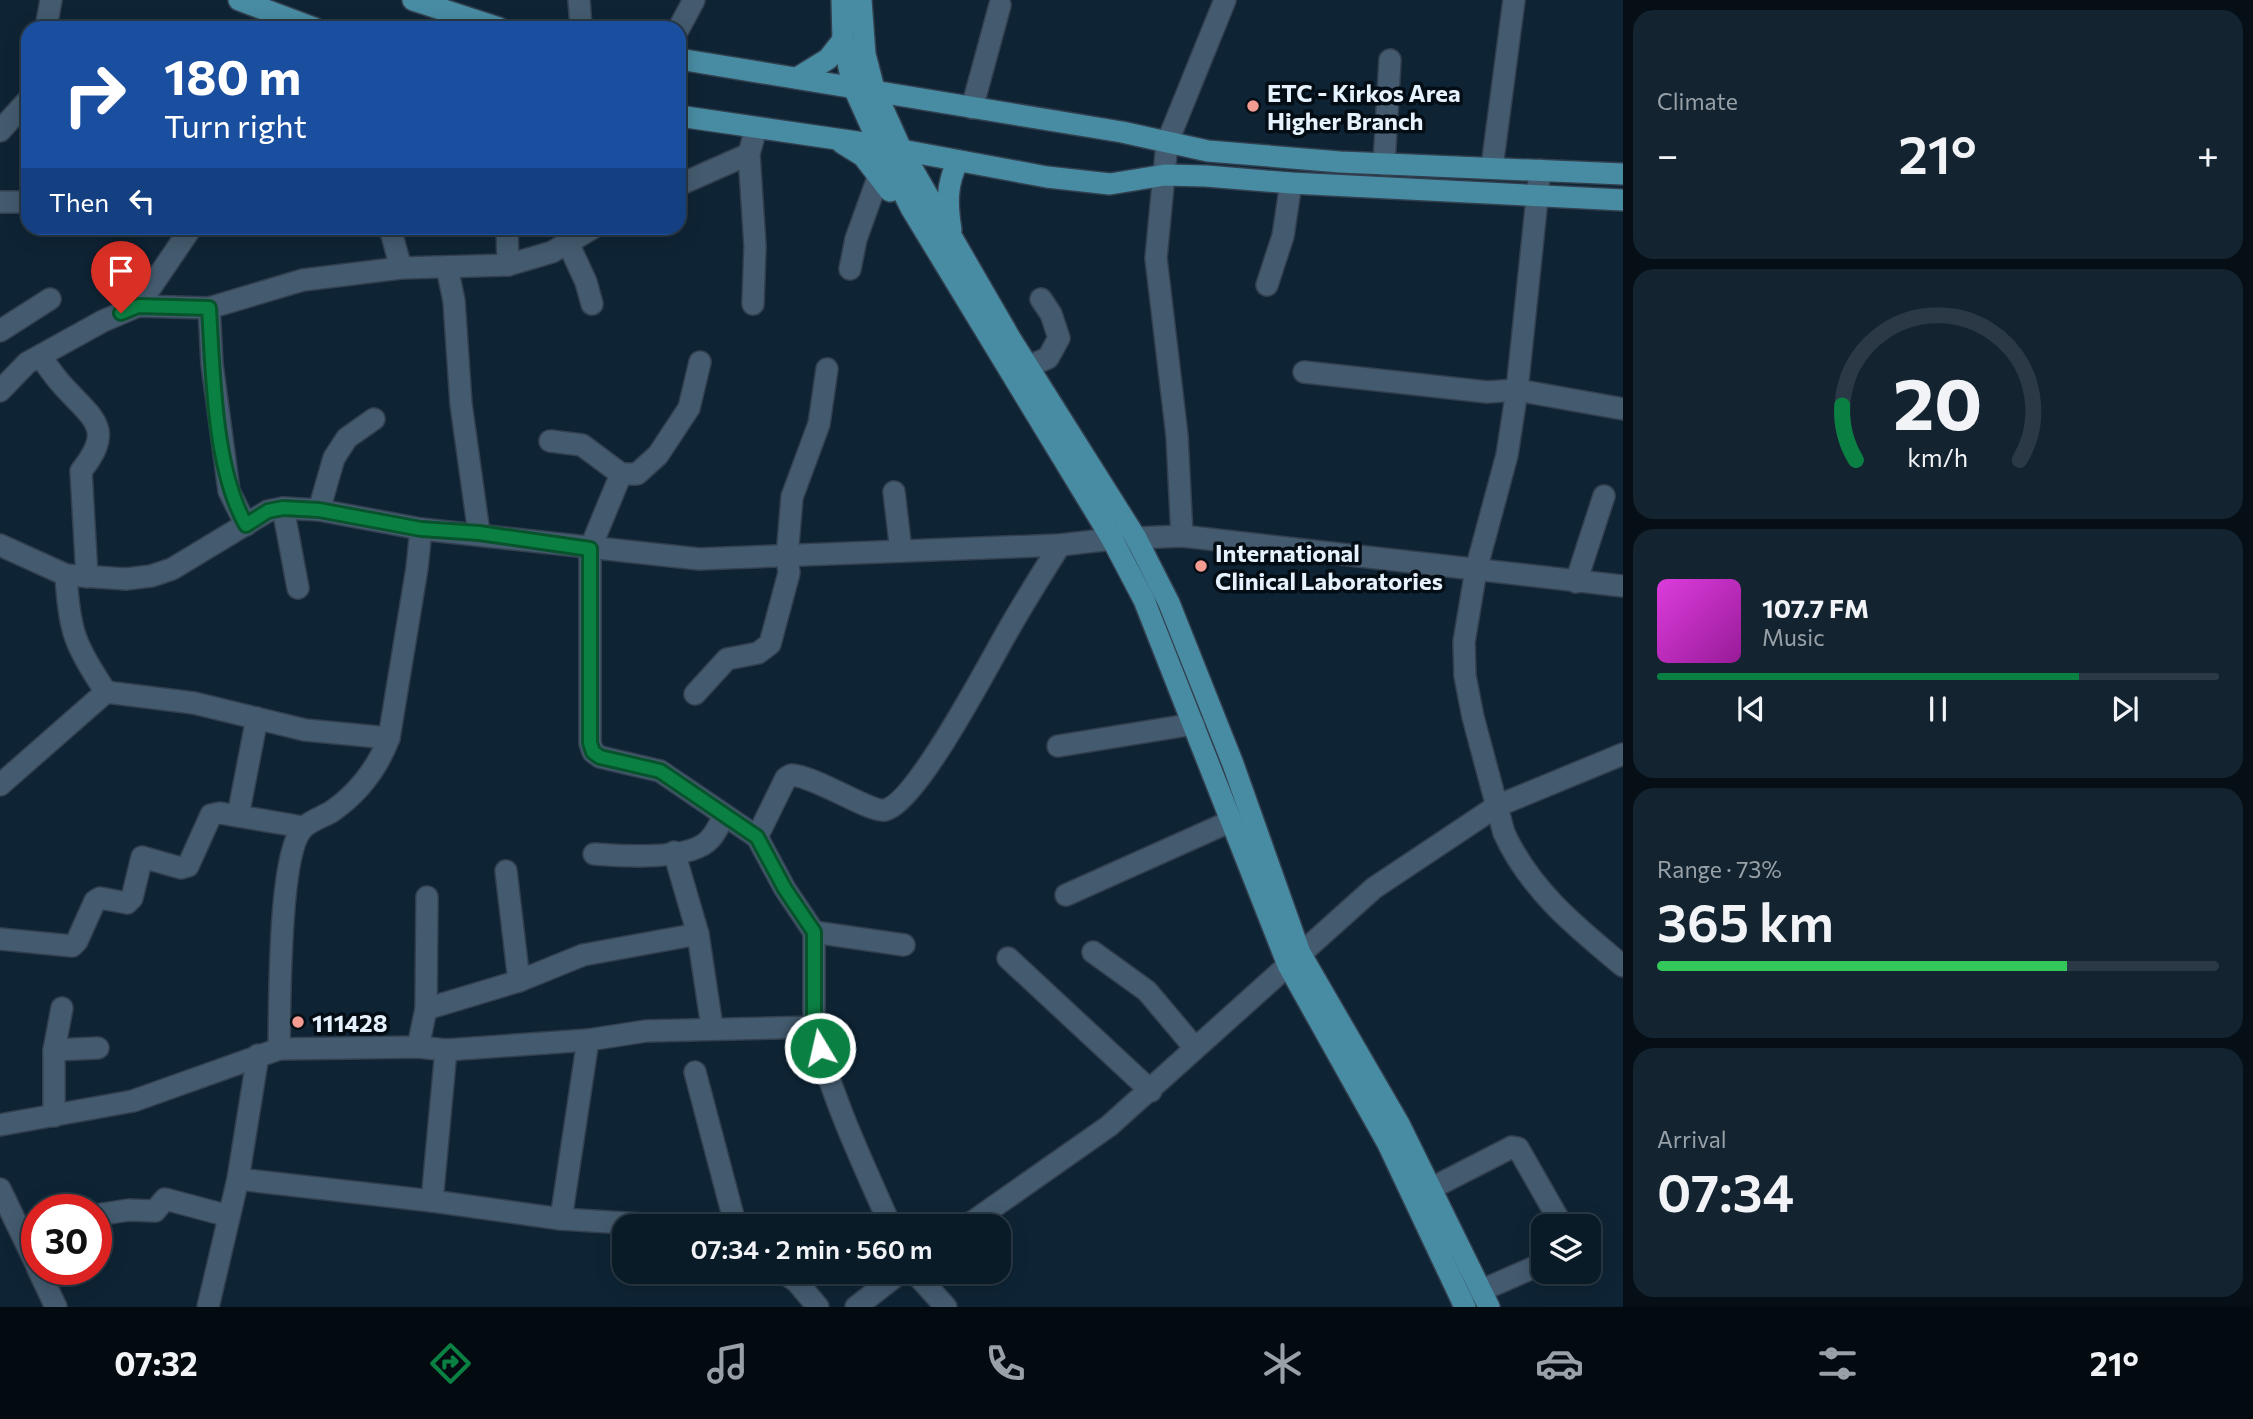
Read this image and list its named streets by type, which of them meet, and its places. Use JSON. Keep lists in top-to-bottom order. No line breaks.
{"places":["ETC - Kirkos Area Higher Branch","International Clinical Laboratories","111428"],"page":{"tile":["Climate",["Range · 73%","365 km"],["Arrival","07:34"]],"turn":["180 m","Turn right"],"heat":["−","21°","+"],"then":"Then","song":["107.7 FM","Music"],"limit":"30","trip":"07:34 · 2 min · 560 m","tabs":["07:32","21°"],"gauge":["20","km/h"]}}
